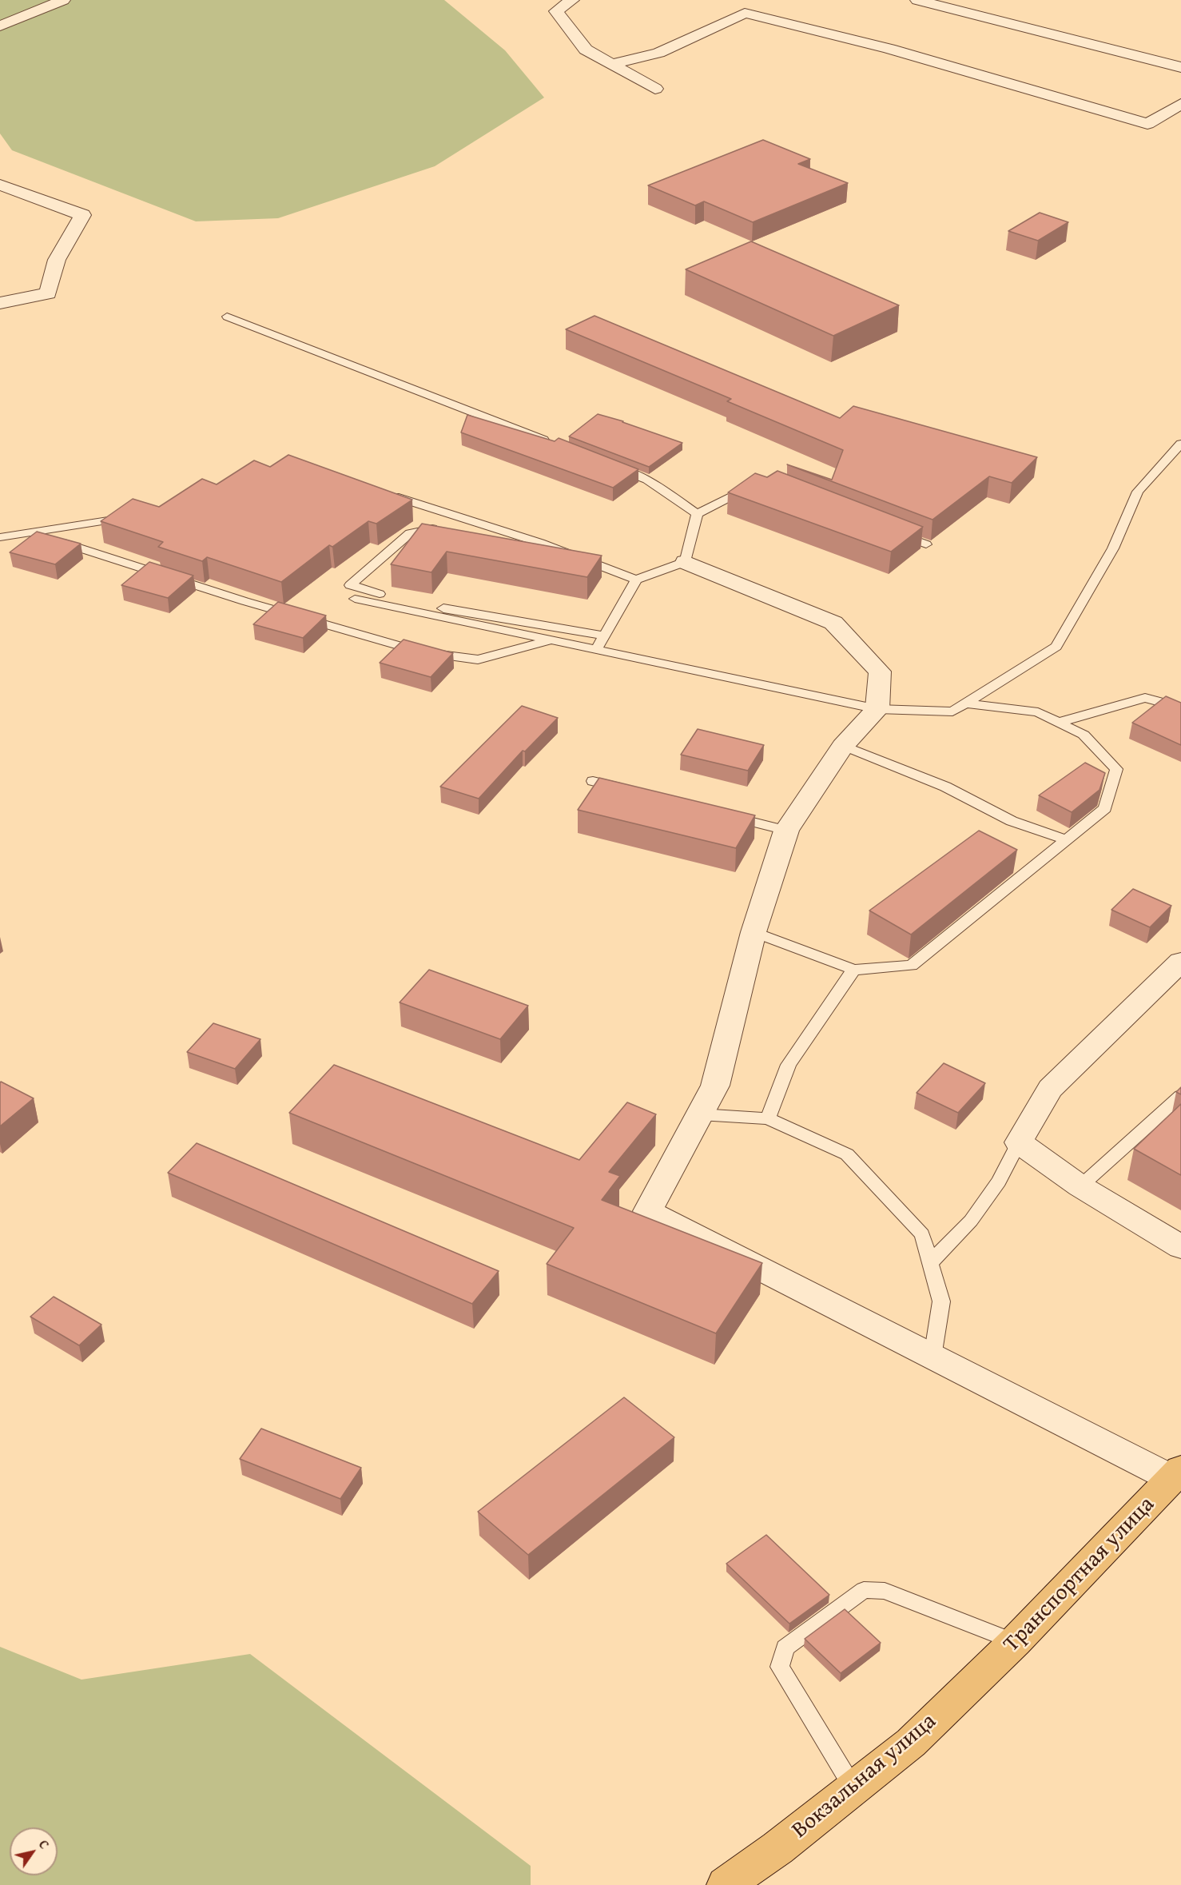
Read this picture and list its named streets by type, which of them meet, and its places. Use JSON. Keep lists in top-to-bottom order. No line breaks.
{"streets":{"main road":["Транспортная улица","Вокзальная улица"]},"crossings":[["Транспортная улица","Вокзальная улица"]],"north":"top right"}
